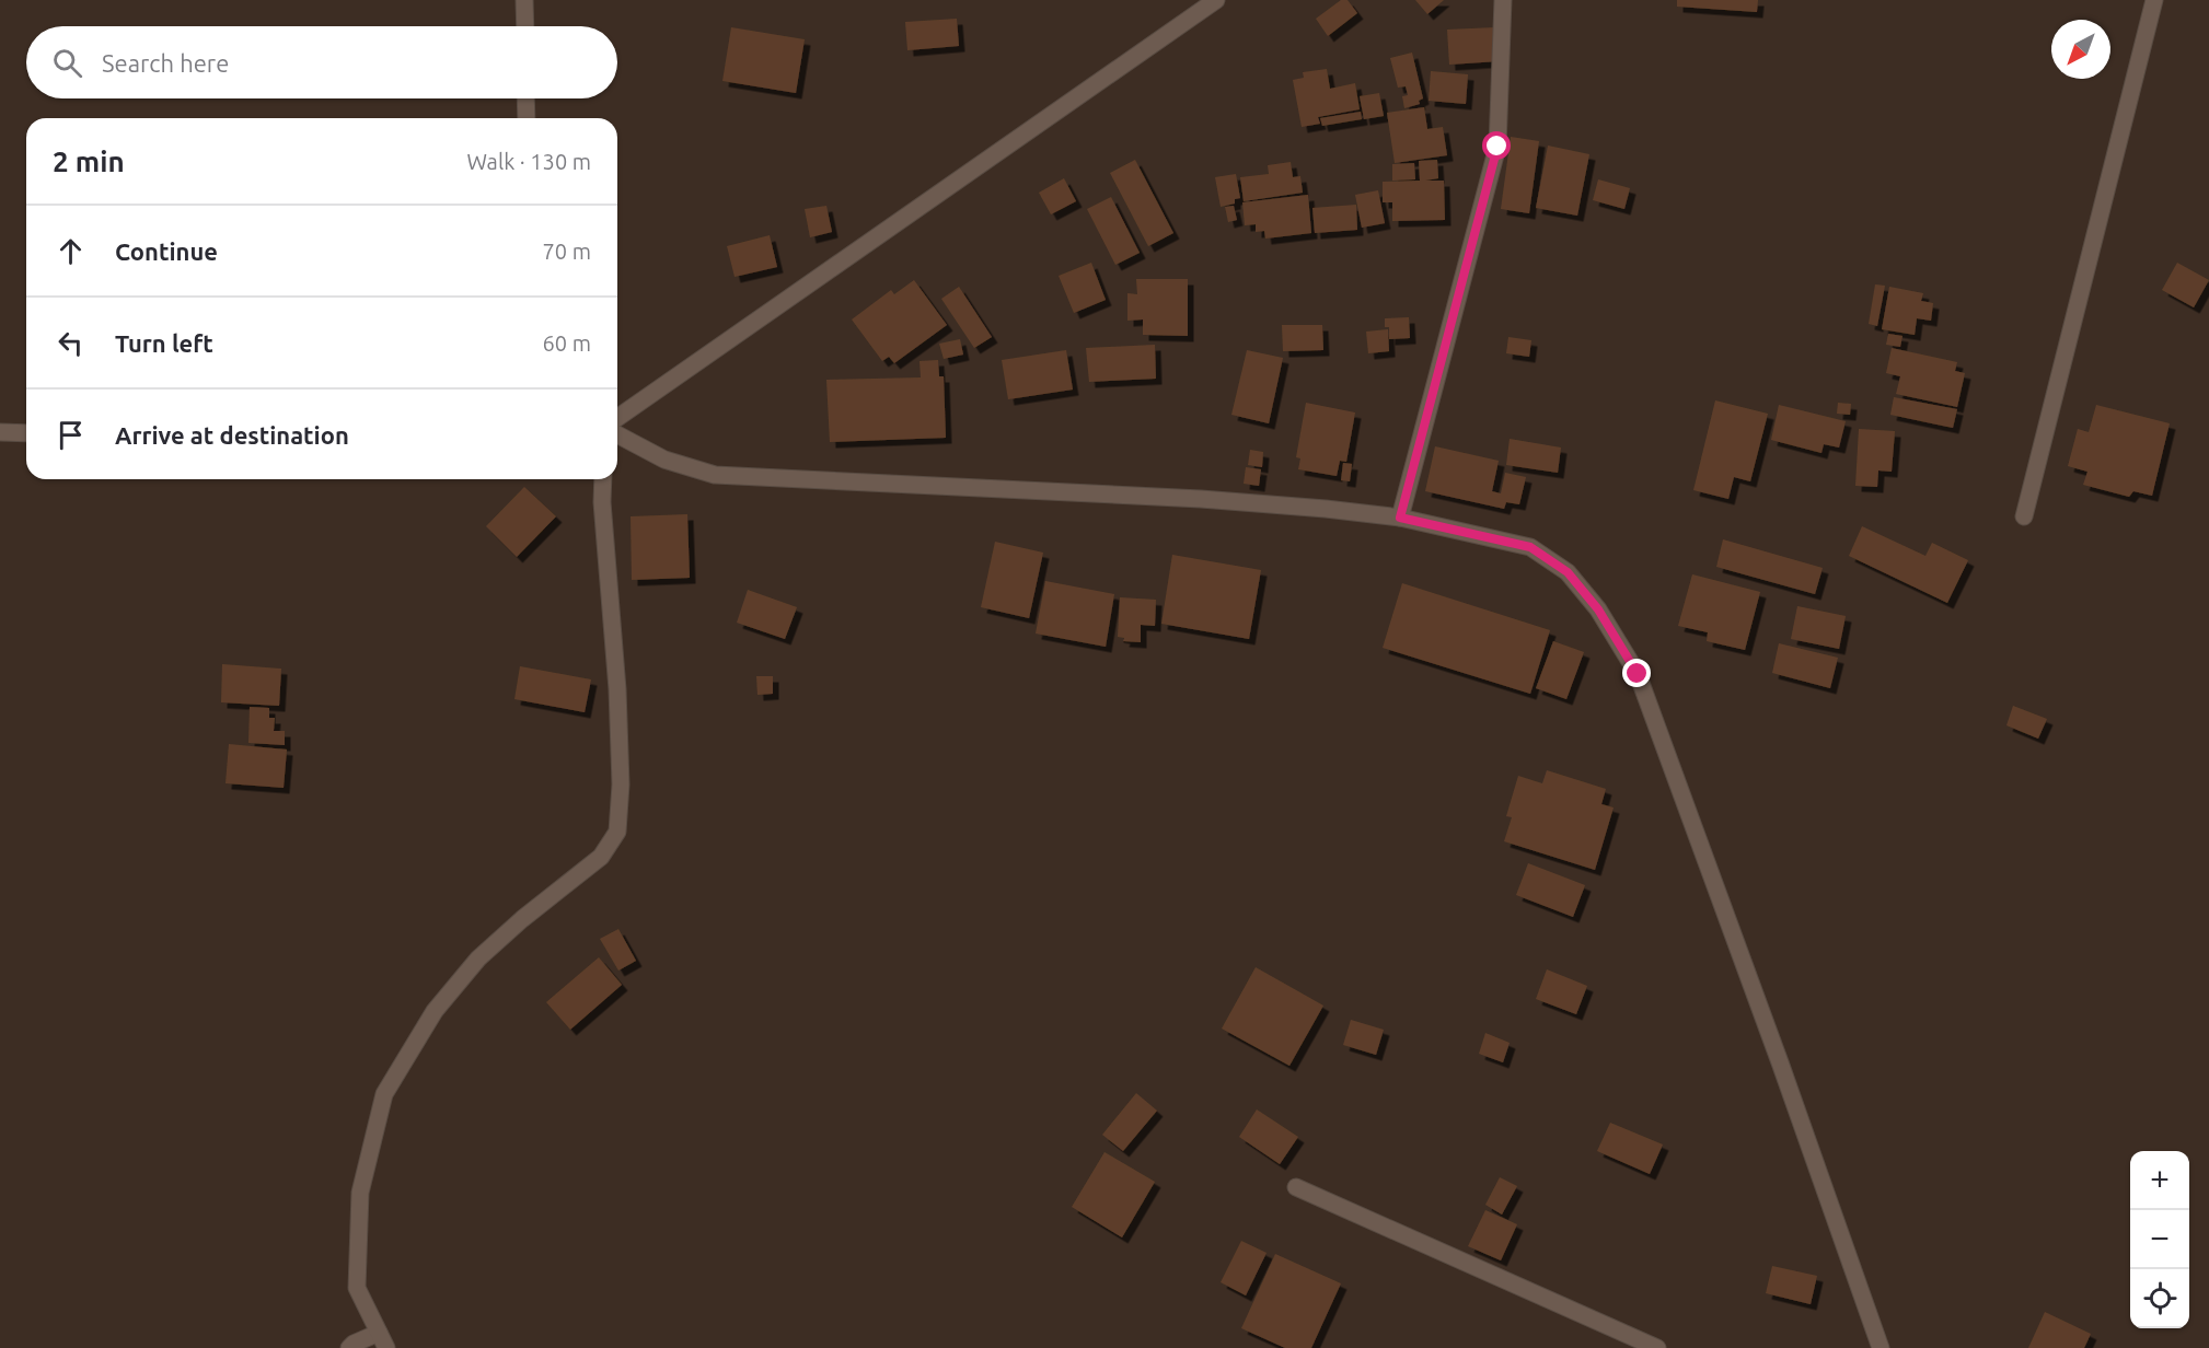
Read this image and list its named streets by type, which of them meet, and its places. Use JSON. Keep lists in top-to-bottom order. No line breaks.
{"north":"bottom left","page":{"search":"Search here","heading":["2 min","Walk · 130 m"],"list":[["Continue","70 m"],["Turn left","60 m"],"Arrive at destination"],"map_buttons":["+","−"]}}
